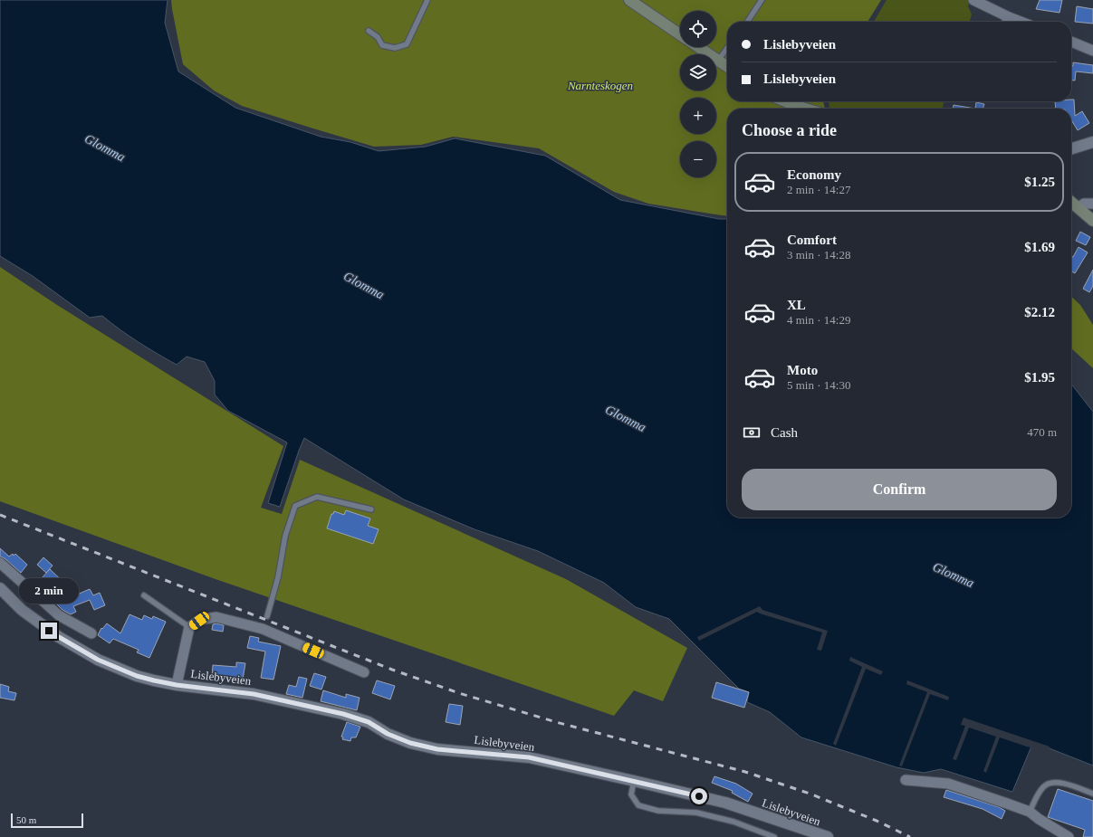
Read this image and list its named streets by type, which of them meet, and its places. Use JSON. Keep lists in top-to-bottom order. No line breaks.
{"streets":{"street":["Lislebyveien"]},"water":["Glomma"],"parks":["Narnteskogen"],"scale_bar":"50 m","page":{"map_buttons":["+","−"],"banner":["Lislebyveien","Lislebyveien"],"heading":"Choose a ride","list":[{"name":"Economy","note":"2 min · 14:27","value":"$1.25"},{"name":"Comfort","note":"3 min · 14:28","value":"$1.69"},{"name":"XL","note":"4 min · 14:29","value":"$2.12"},{"name":"Moto","note":"5 min · 14:30","value":"$1.95"}],"pay":["Cash","470 m"],"buttons":"Confirm","bubble":"2 min","scale":"50 m"}}
